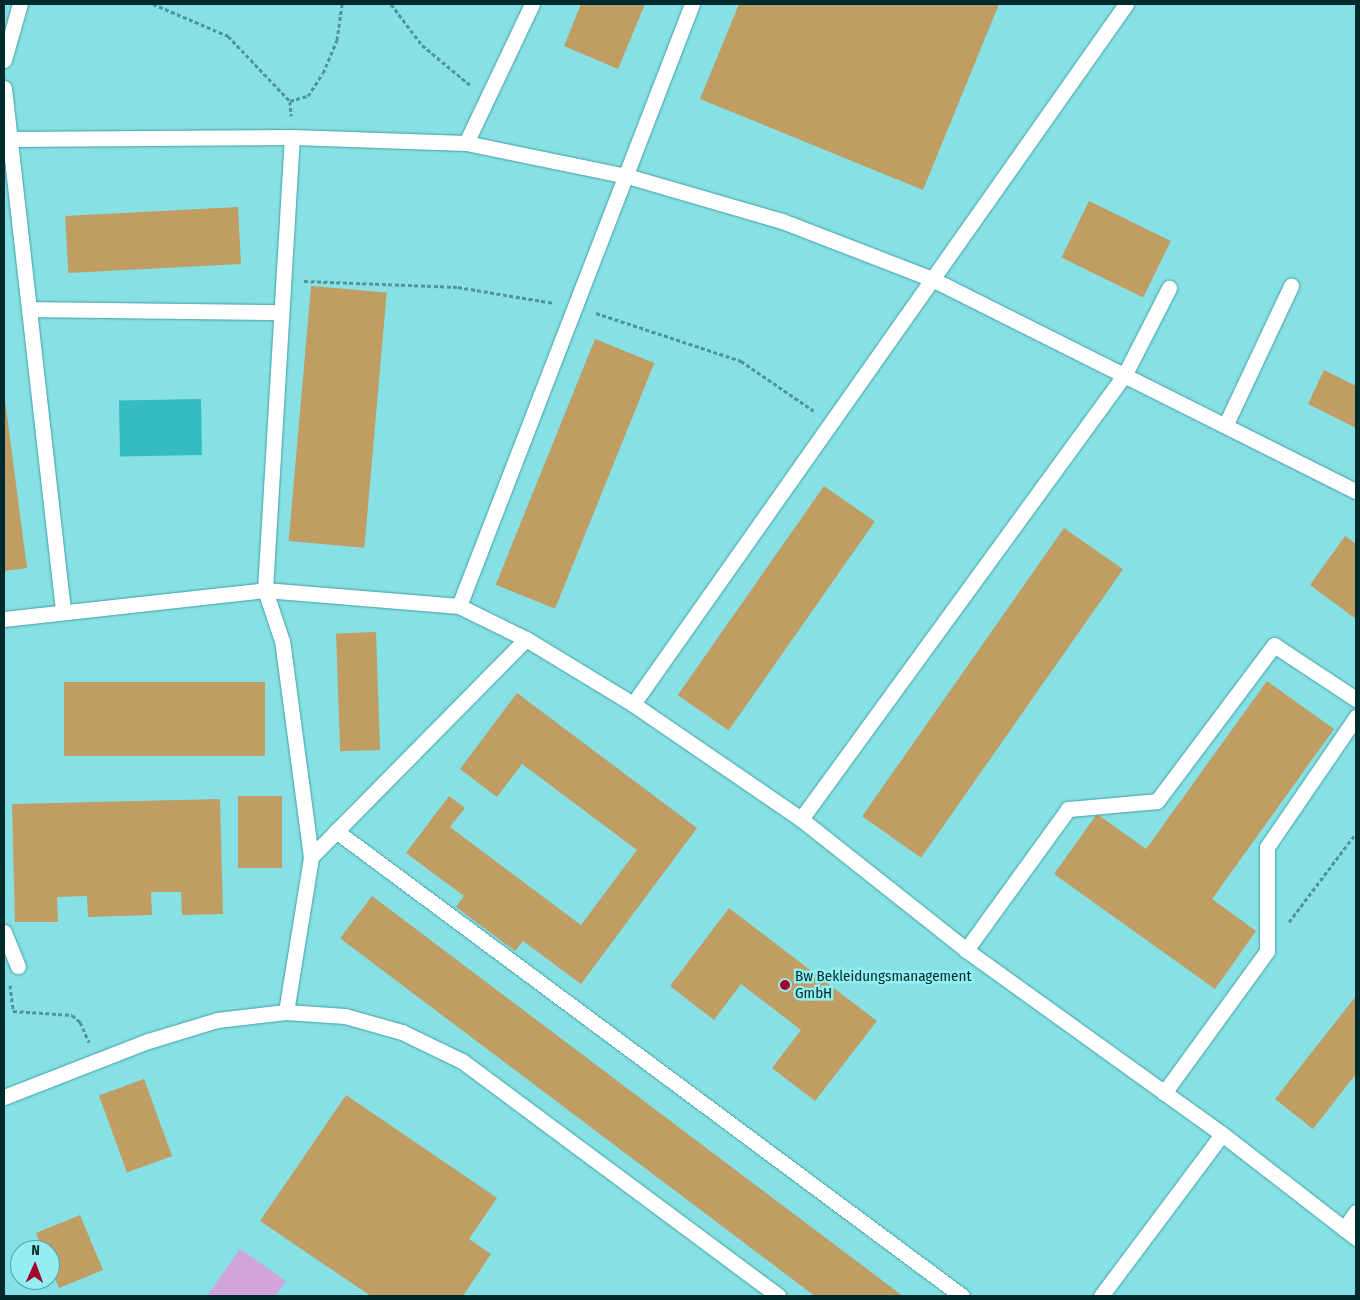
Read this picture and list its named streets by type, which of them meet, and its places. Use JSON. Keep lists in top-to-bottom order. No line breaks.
{"places":["Bw Bekleidungsmanagement GmbH"],"north":"top"}
